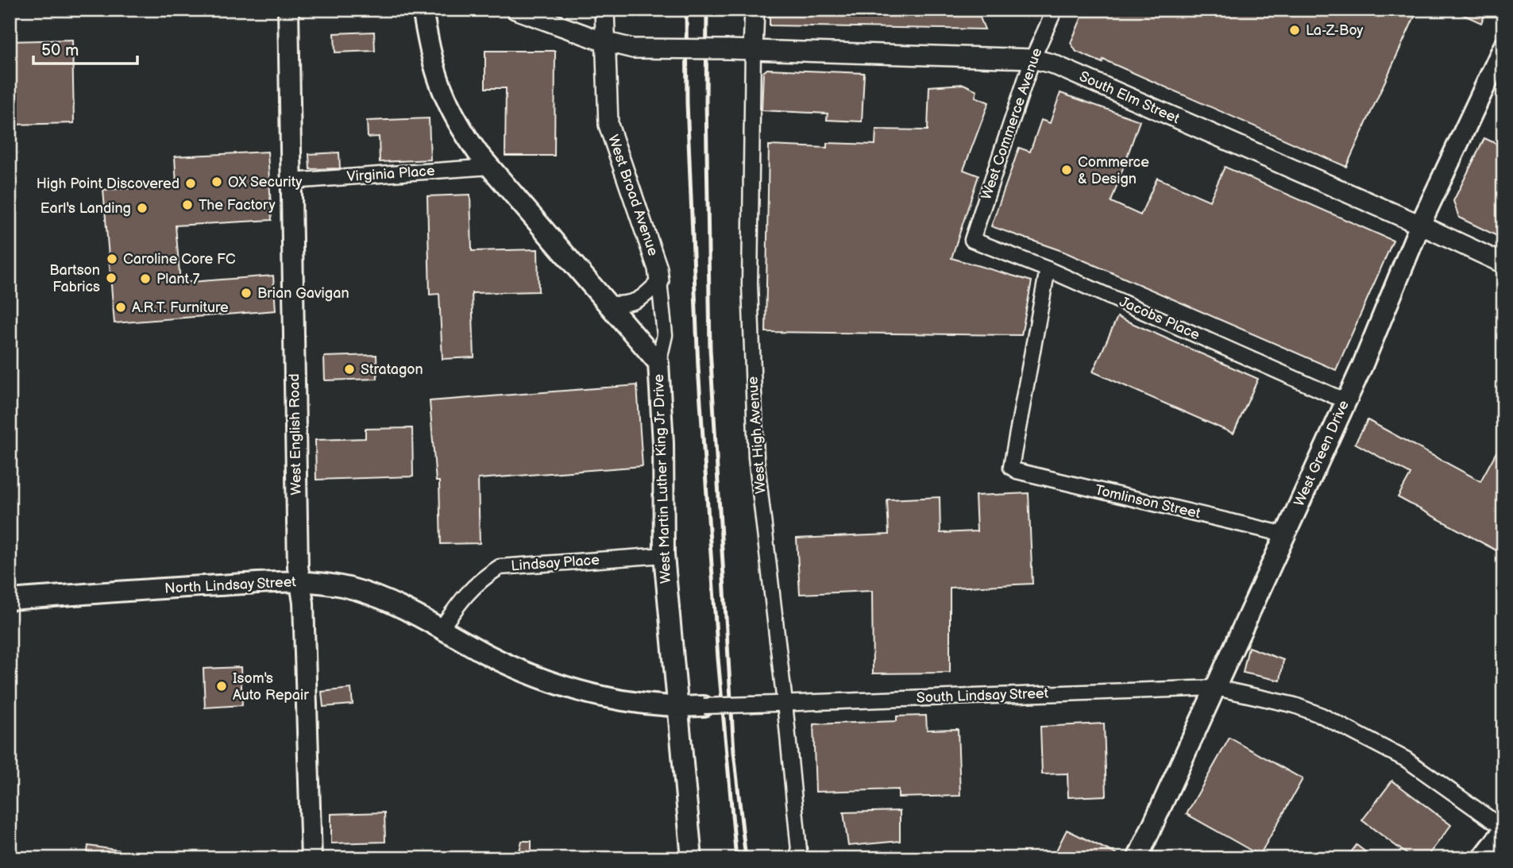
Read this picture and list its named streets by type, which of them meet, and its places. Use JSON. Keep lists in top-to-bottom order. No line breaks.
{"streets":{"main road":["West English Road","West Green Drive","West Martin Luther King Jr Drive","North Lindsay Street","South Lindsay Street"],"street":["South Elm Street","West Commerce Avenue","Virginia Place","West Broad Avenue","Jacobs Place","West High Avenue","Tomlinson Street","Lindsay Place"]},"crossings":[["South Elm Street","West Commerce Avenue"],["South Elm Street","West Broad Avenue"],["South Elm Street","West High Avenue"],["South Elm Street","West Green Drive"],["West Commerce Avenue","Jacobs Place"],["Virginia Place","West English Road"],["Virginia Place","West Martin Luther King Jr Drive"],["West Broad Avenue","West Martin Luther King Jr Drive"],["Jacobs Place","West Green Drive"],["Jacobs Place","Tomlinson Street"],["West English Road","North Lindsay Street"],["West High Avenue","South Lindsay Street"],["West Green Drive","Tomlinson Street"],["West Green Drive","South Lindsay Street"],["West Martin Luther King Jr Drive","Lindsay Place"],["West Martin Luther King Jr Drive","South Lindsay Street"],["Lindsay Place","North Lindsay Street"],["Lindsay Place","South Lindsay Street"],["North Lindsay Street","South Lindsay Street"]],"places":["La-Z-Boy","Commerce & Design","OX Security","High Point Discovered","The Factory","Earl's Landing","Caroline Core FC","Bartson Fabrics","Plant 7","Brian Gavigan","A.R.T. Furniture","Stratagon","Isom's Auto Repair"],"scale_bar":"50 m"}
